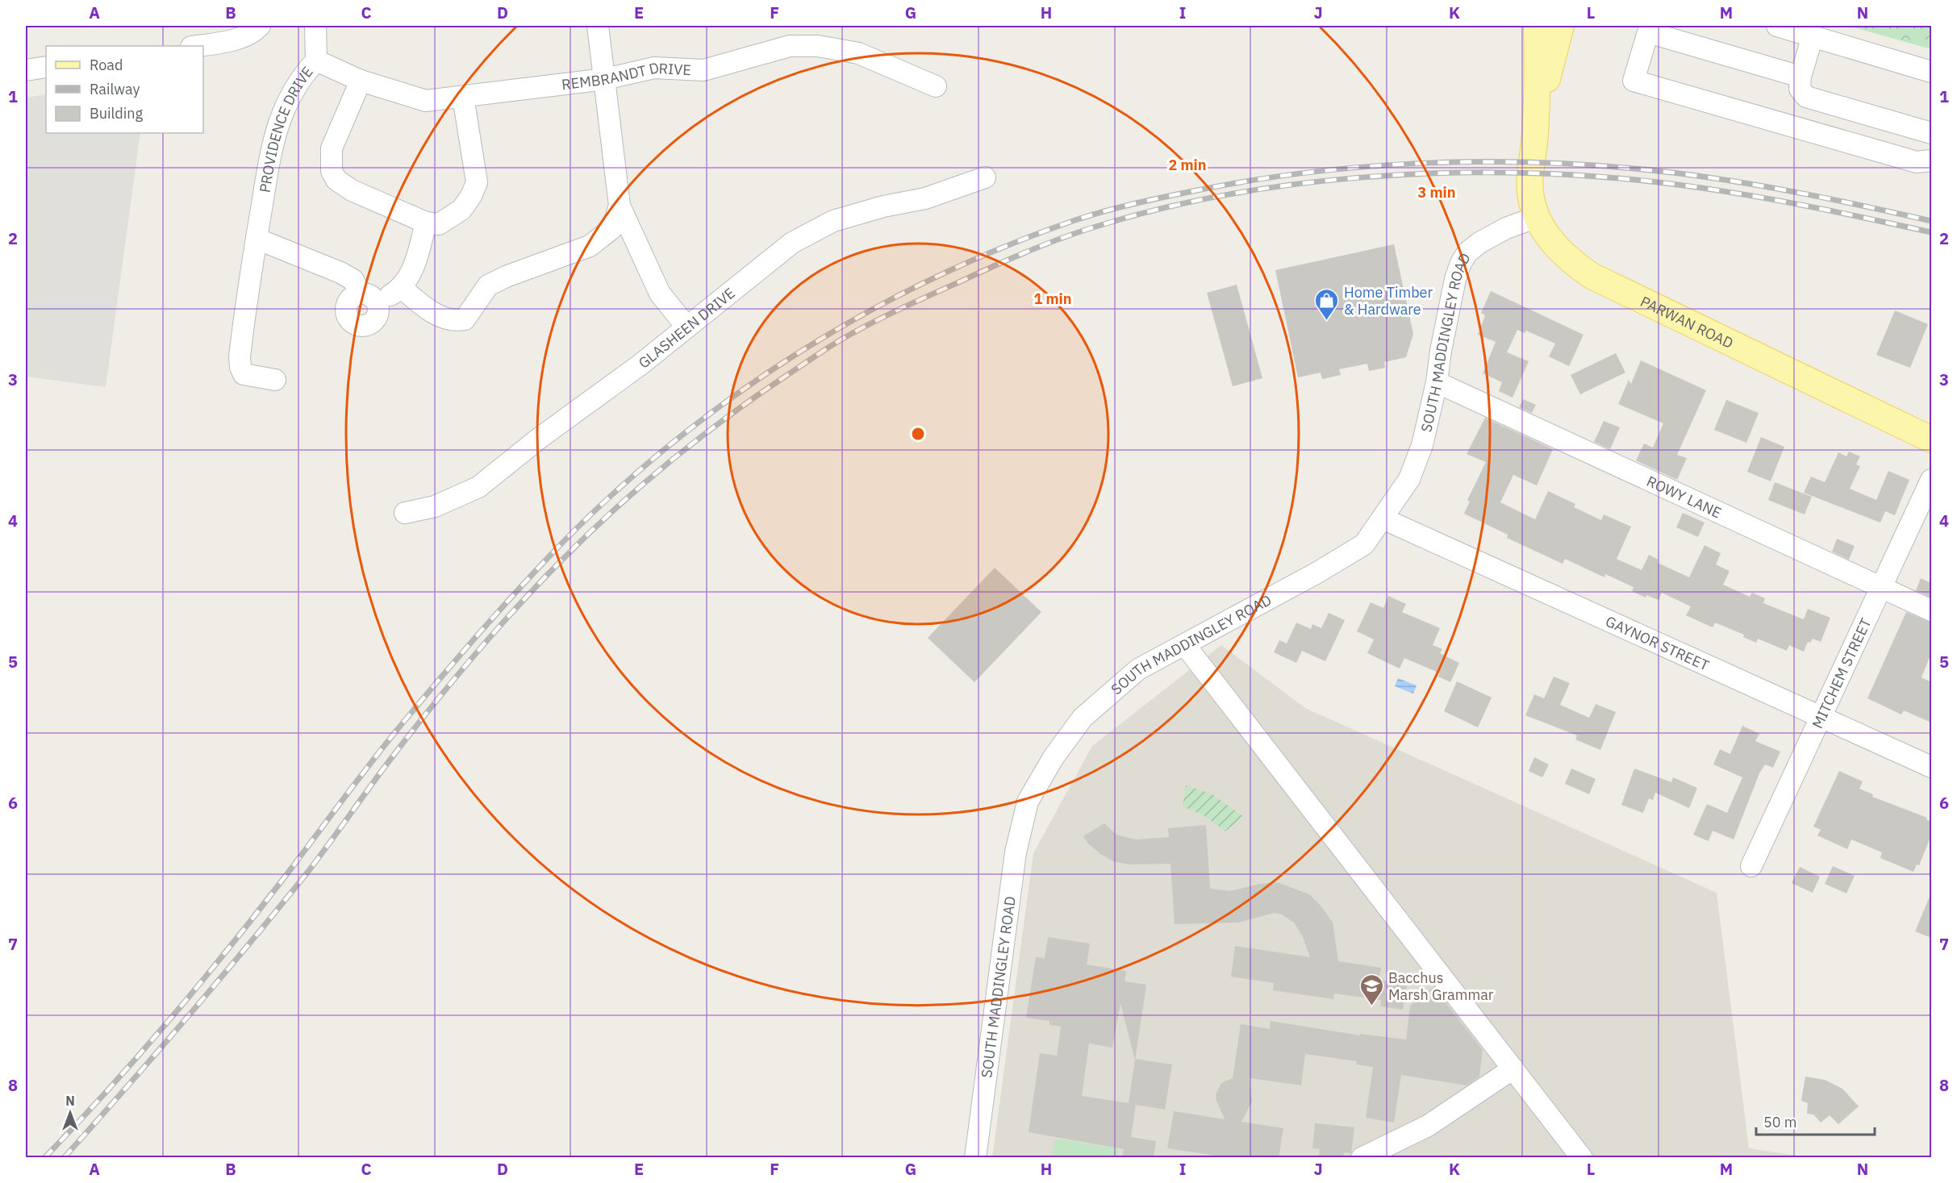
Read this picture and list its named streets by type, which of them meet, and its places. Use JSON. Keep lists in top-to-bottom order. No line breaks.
{"streets":{"main road":["PARWAN ROAD"],"street":["REMBRANDT DRIVE","PROVIDENCE DRIVE","GLASHEEN DRIVE","SOUTH MADDINGLEY ROAD","ROWY LANE","GAYNOR STREET","MITCHEM STREET"]},"crossings":[["REMBRANDT DRIVE","PROVIDENCE DRIVE"],["PARWAN ROAD","SOUTH MADDINGLEY ROAD"],["SOUTH MADDINGLEY ROAD","ROWY LANE"],["SOUTH MADDINGLEY ROAD","GAYNOR STREET"],["ROWY LANE","MITCHEM STREET"],["GAYNOR STREET","MITCHEM STREET"]],"places":{"shop":["Home Timber & Hardware"],"school or university":["Bacchus Marsh Grammar"]},"legend":["Road","Railway","Building"],"scale_bar":"50 m","north":"top","grid":{"columns":["A","B","C","D","E","F","G","H","I","J","K","L","M","N"],"rows":["1","2","3","4","5","6","7","8"]},"rings":["2 min","3 min","1 min"]}
